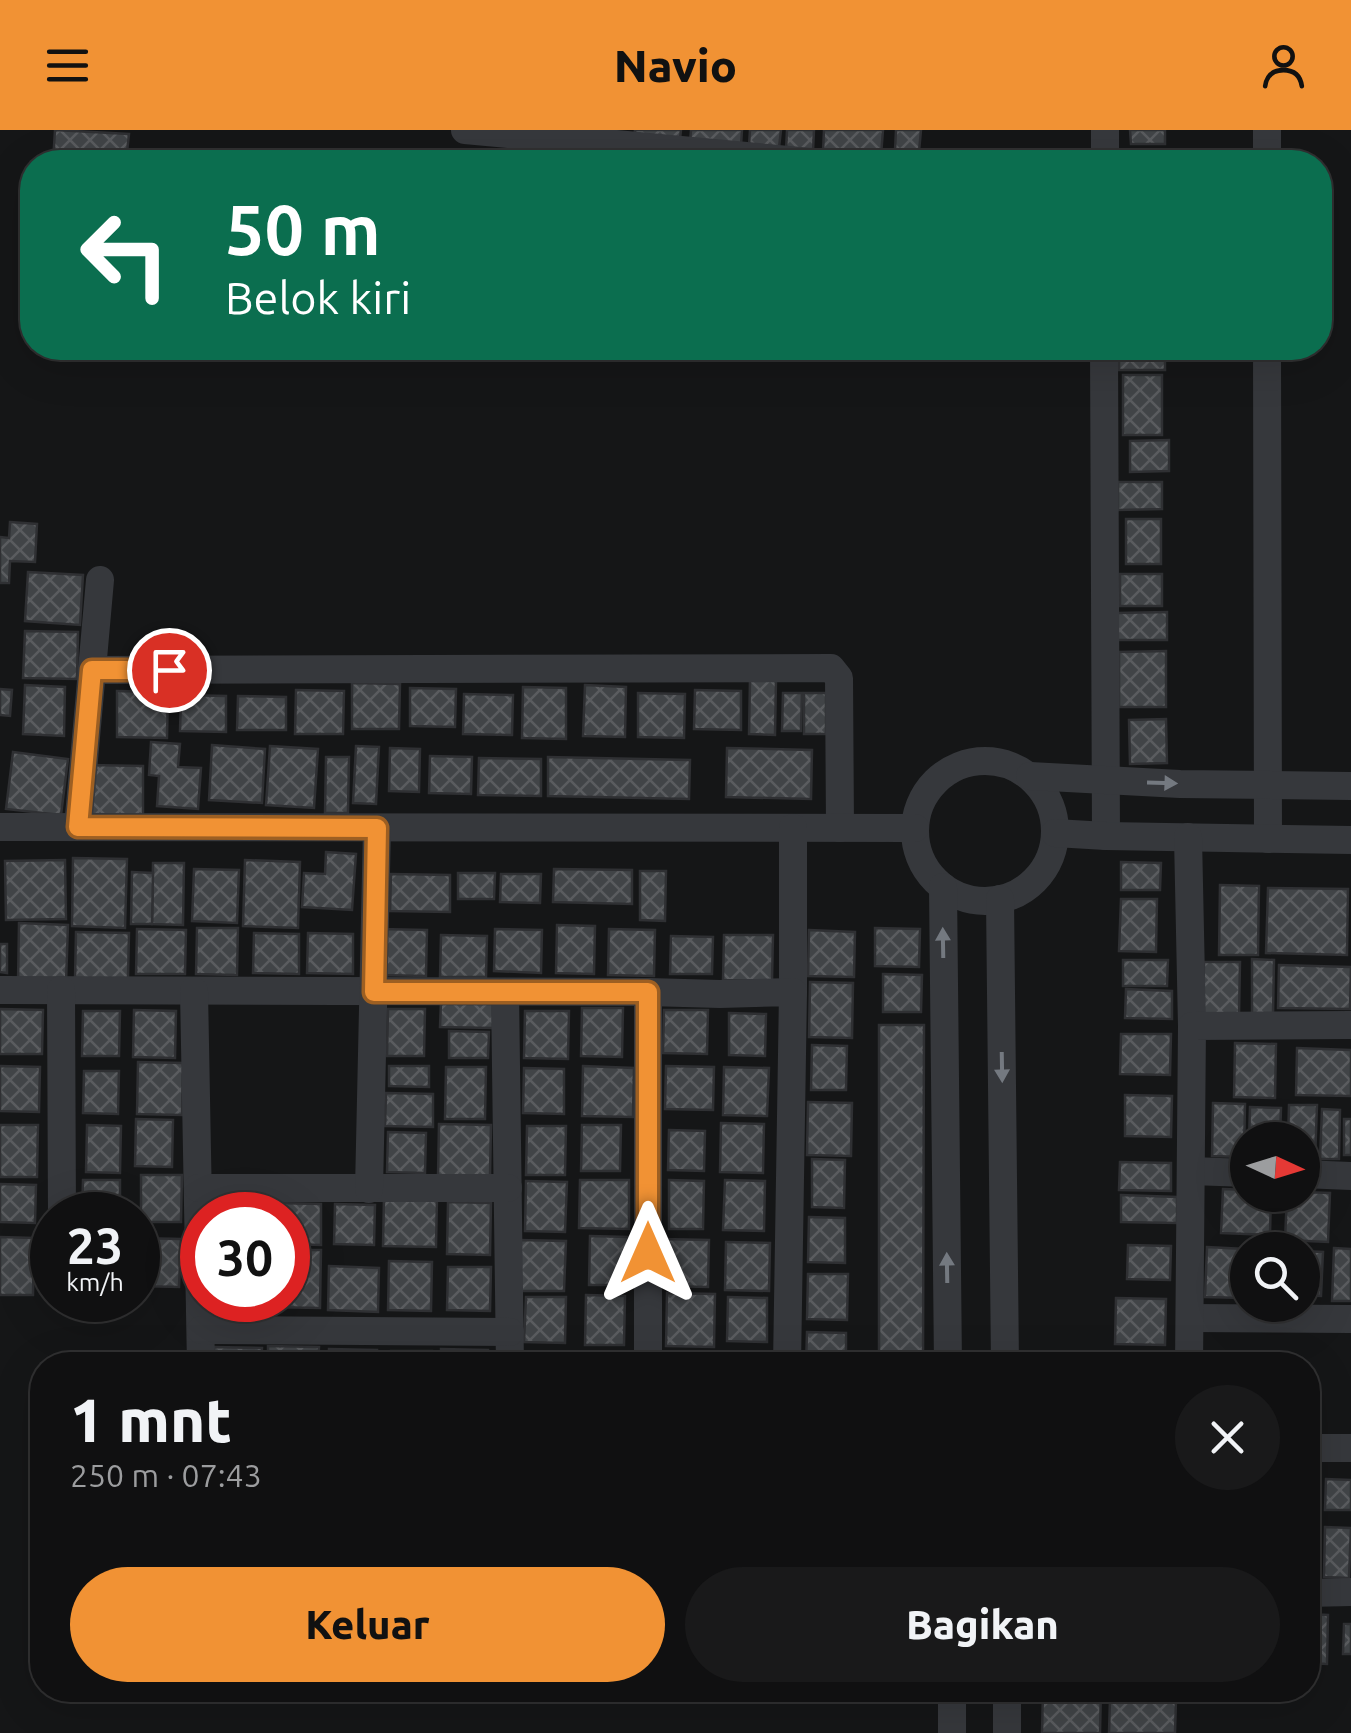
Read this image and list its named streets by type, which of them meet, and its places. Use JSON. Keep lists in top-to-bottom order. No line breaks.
{"north":"right","page":{"header":"Navio","turn":["50 m","Belok kiri"],"speed":"23 km/h","limit":"30","heading":["1 mnt","250 m · 07:43"],"buttons":["Keluar","Bagikan"]}}
